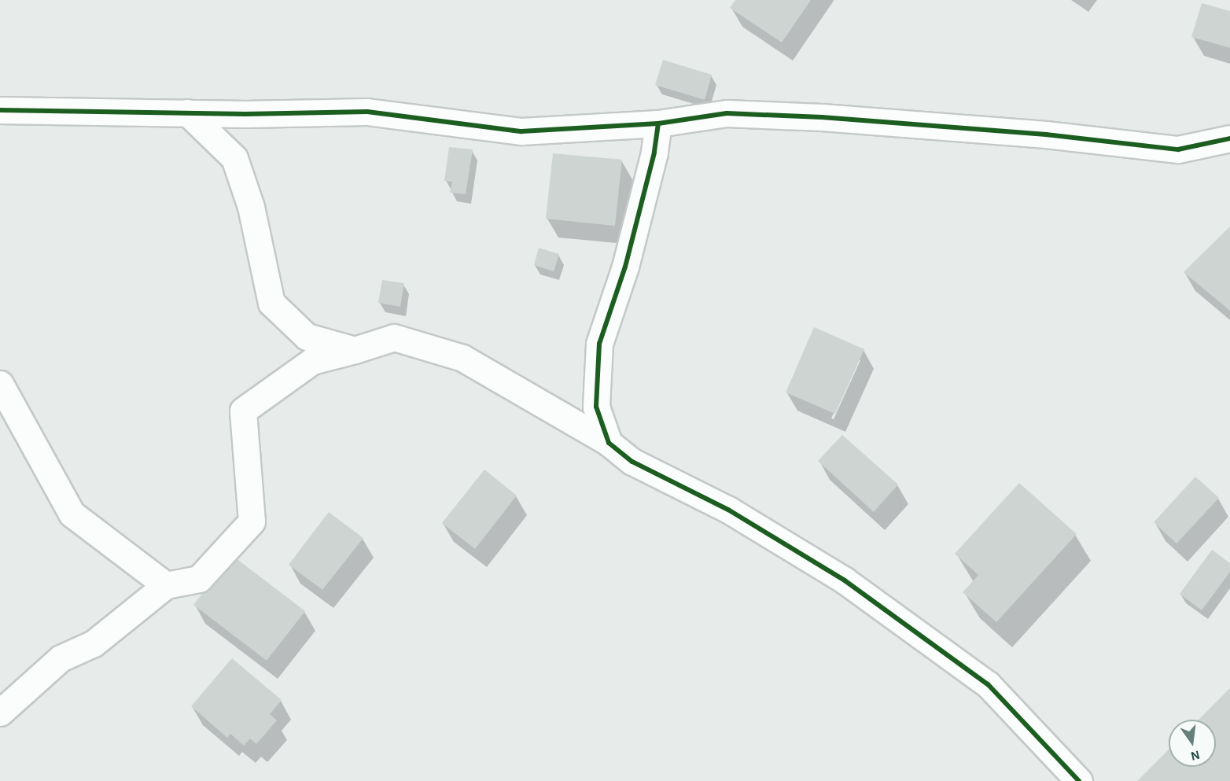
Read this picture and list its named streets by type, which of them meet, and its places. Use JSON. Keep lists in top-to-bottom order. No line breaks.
{"north":"bottom"}
